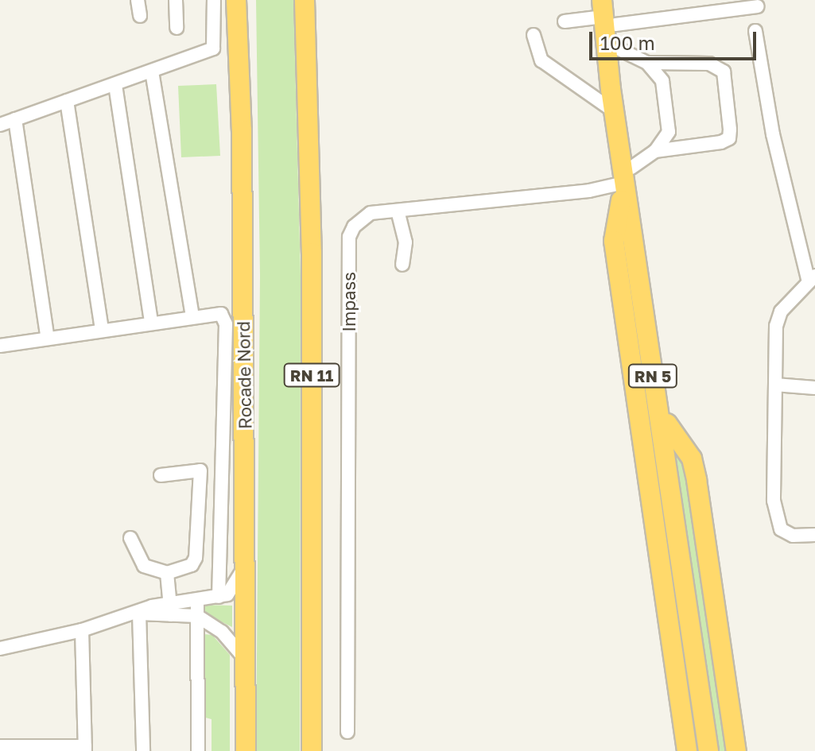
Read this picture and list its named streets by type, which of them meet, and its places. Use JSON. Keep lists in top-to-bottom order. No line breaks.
{"streets":{"highway":["Rocade Nord","RN 11","RN 5"],"street":["Impass"]},"crossings":[["Impass","RN 5"]],"scale_bar":"100 m"}
